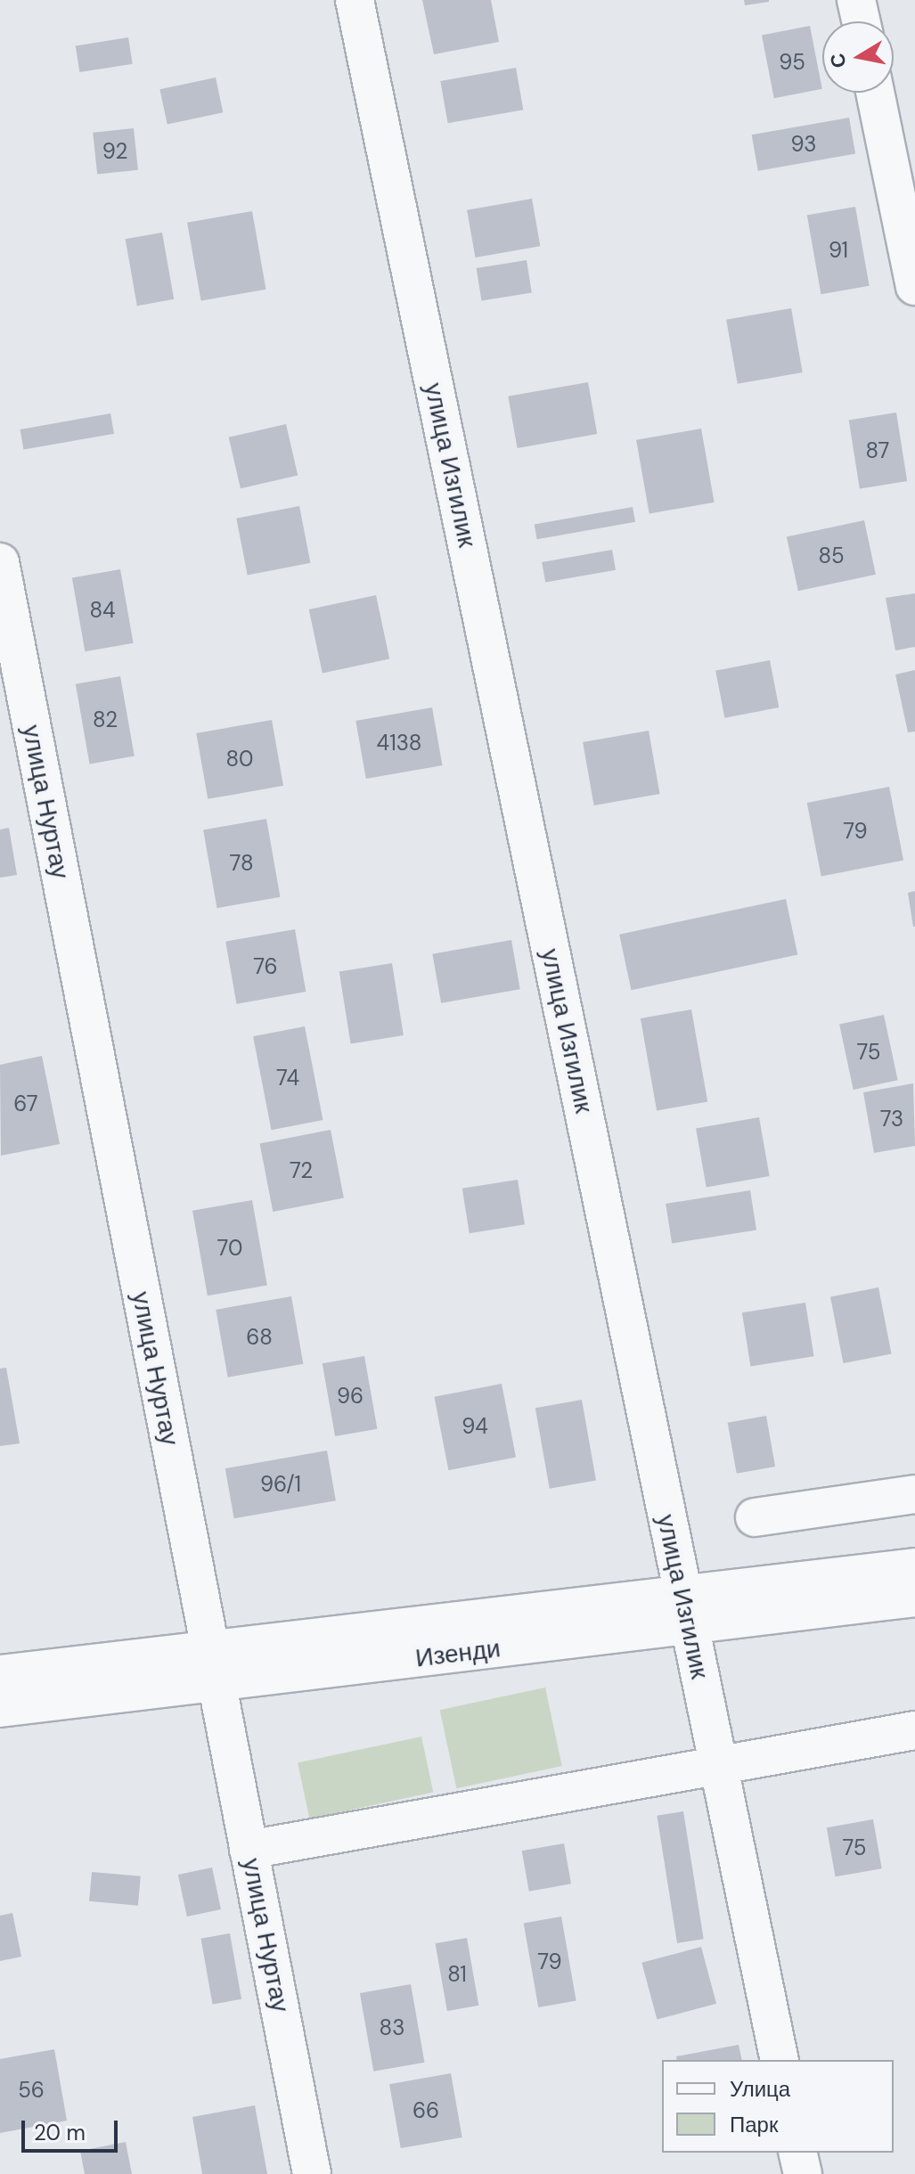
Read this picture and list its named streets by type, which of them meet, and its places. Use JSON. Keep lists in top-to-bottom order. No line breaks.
{"streets":{"street":["улица Изгилик","улица Нуртау","Изенди"]},"crossings":[["улица Изгилик","Изенди"],["улица Нуртау","Изенди"]],"house_numbers":["95","93","92","91","87","85","84","82","4138","80","79","78","76","75","74","67","73","72","70","68","96","94","96/1","75","79","81","83","56","66"],"legend":["Улица","Парк"],"scale_bar":"20 m","north":"left"}
